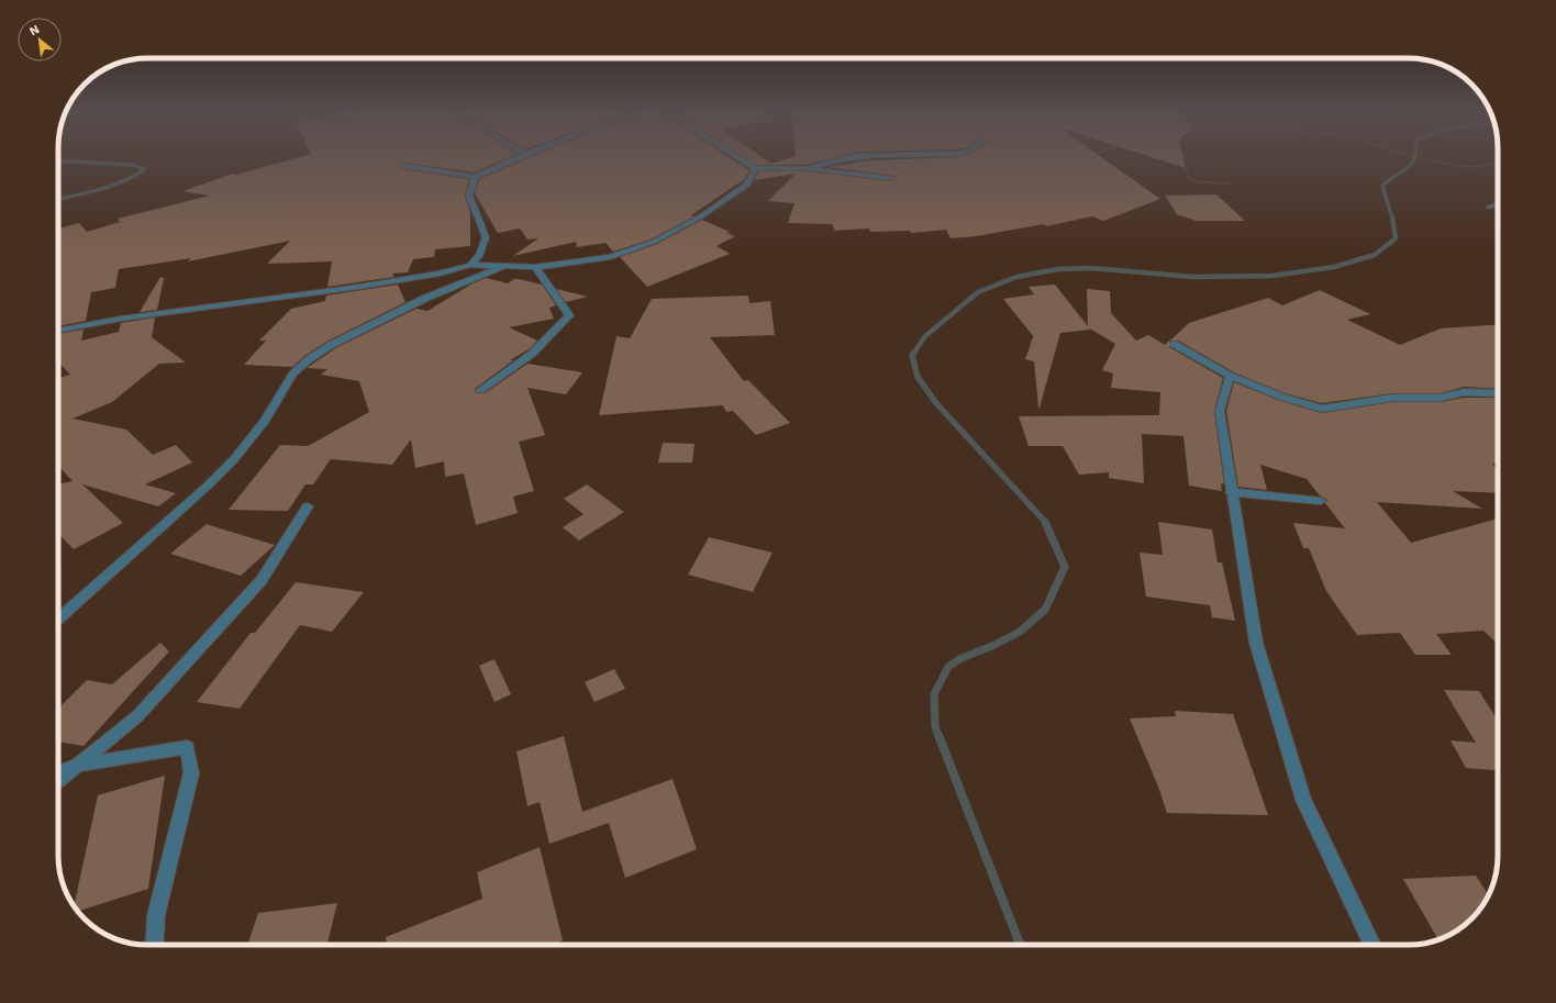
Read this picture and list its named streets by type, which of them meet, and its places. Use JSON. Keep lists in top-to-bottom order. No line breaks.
{"north":"top left"}
